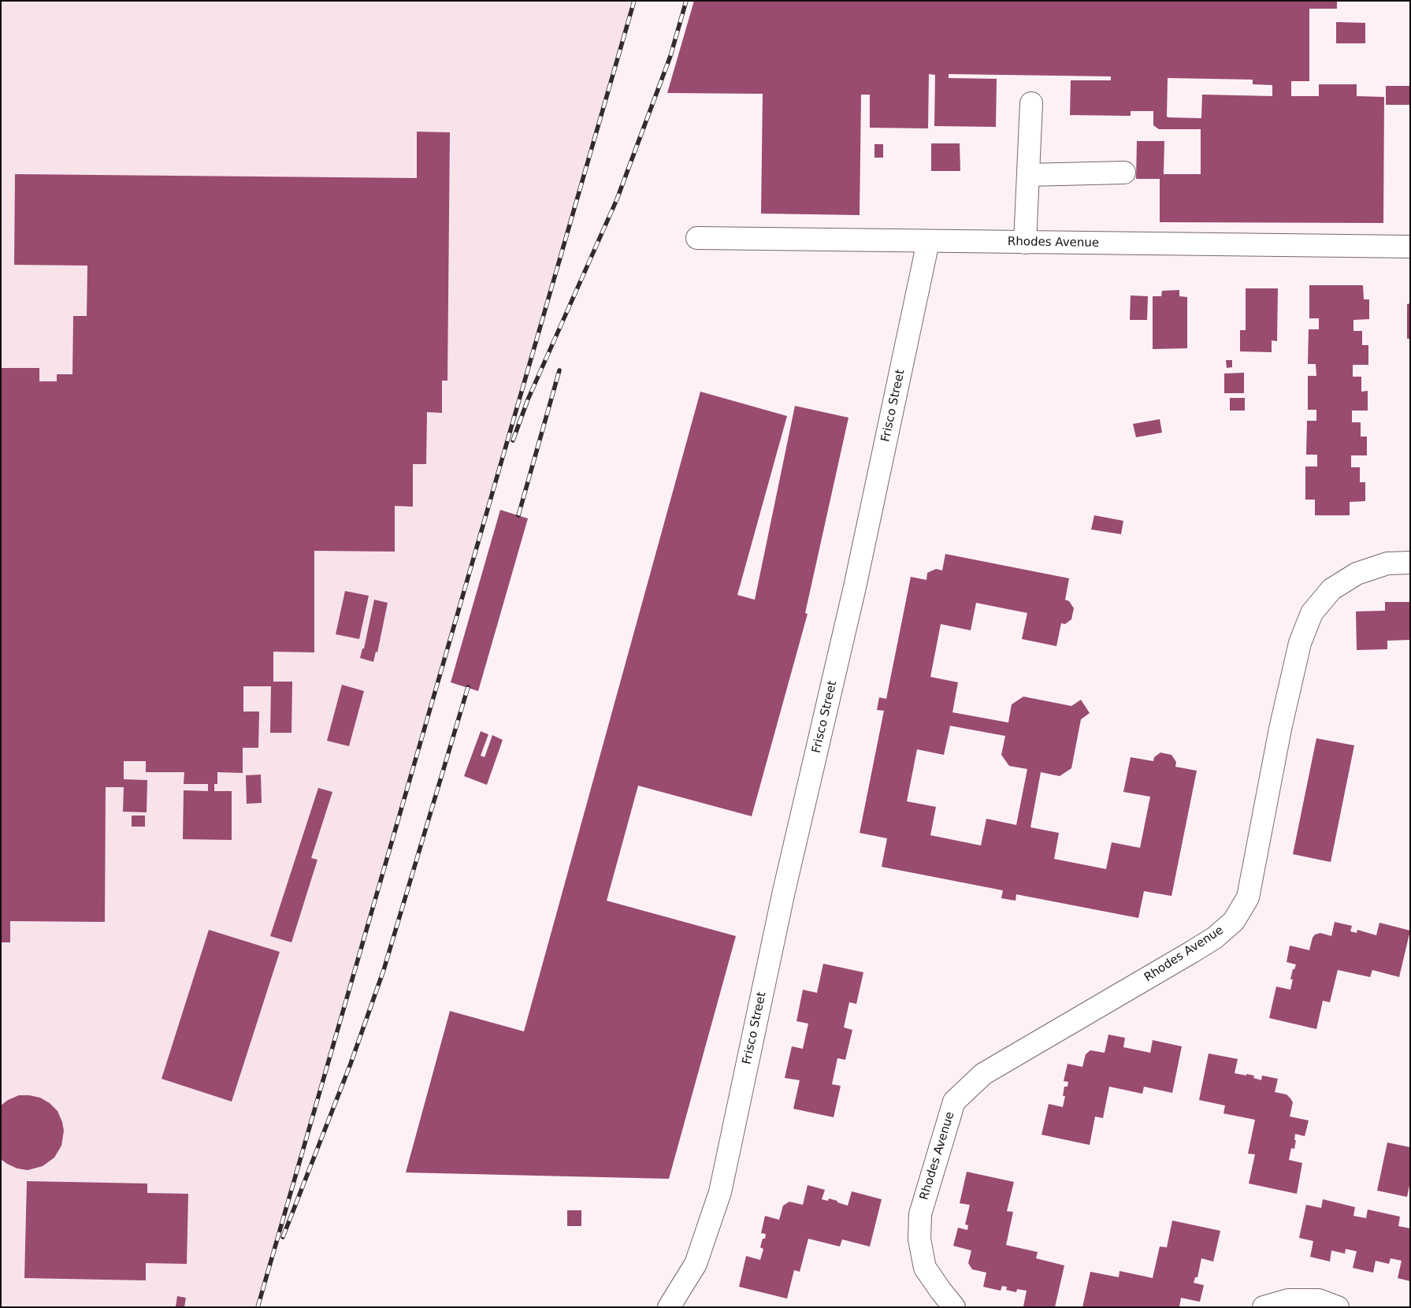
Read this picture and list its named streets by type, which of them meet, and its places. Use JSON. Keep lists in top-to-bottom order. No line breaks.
{"streets":{"street":["Rhodes Avenue","Frisco Street"]},"crossings":[["Rhodes Avenue","Frisco Street"]]}
